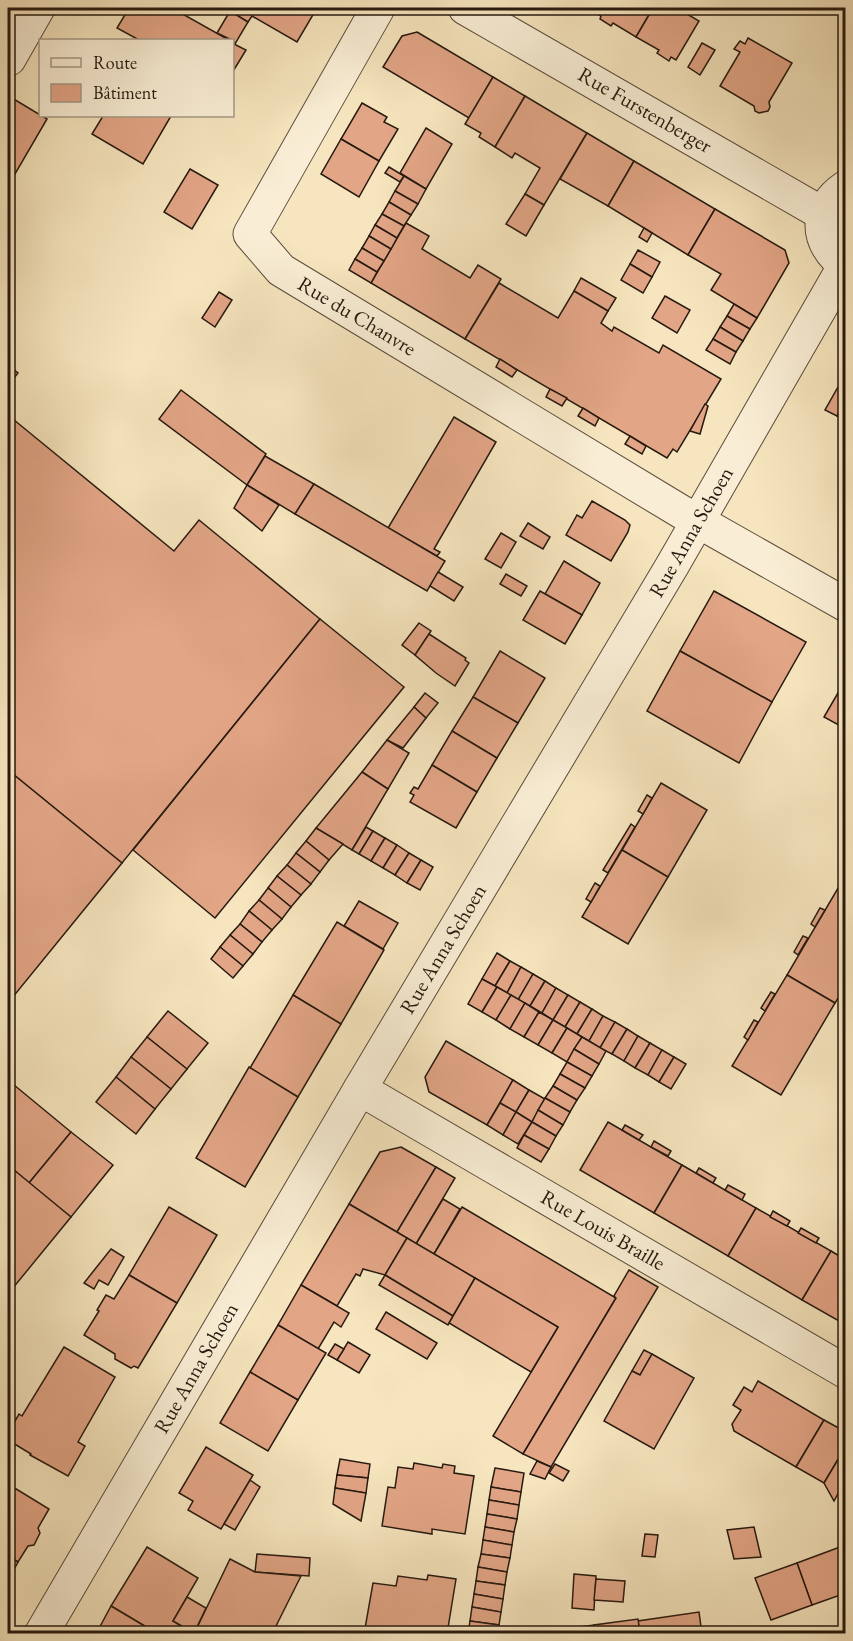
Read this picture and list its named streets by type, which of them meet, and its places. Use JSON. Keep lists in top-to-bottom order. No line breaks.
{"streets":{"street":["Rue Furstenberger","Rue du Chanvre","Rue Anna Schoen","Rue Louis Braille"]},"crossings":[["Rue du Chanvre","Rue Anna Schoen"],["Rue Anna Schoen","Rue Louis Braille"]],"legend":["Route","Bâtiment"]}
